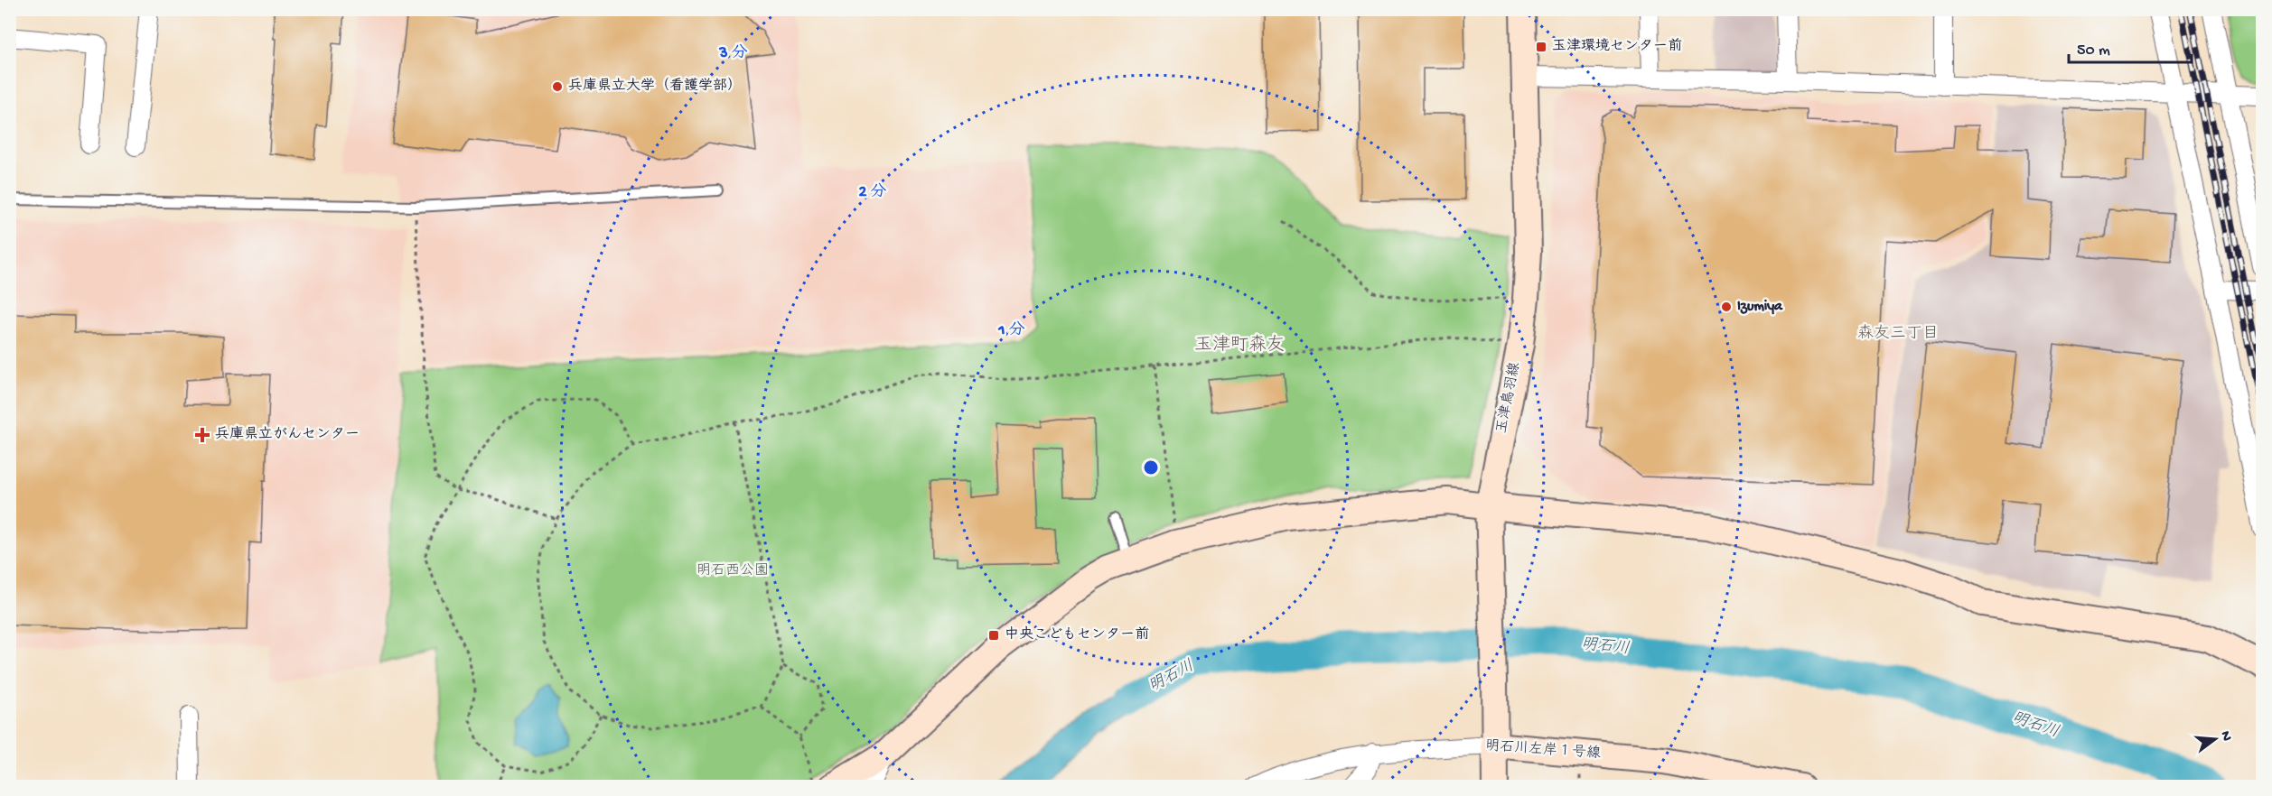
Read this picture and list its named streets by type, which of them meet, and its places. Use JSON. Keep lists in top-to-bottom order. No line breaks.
{"streets":{"street":["玉津鳥羽線","明石川左岸１号線"]},"crossings":[["玉津鳥羽線","明石川左岸１号線"]],"districts":["森友三丁目","玉津町森友"],"water":["明石川"],"parks":["明石西公園"],"places":{"transit":["玉津環境センター前","中央こどもセンター前"],"other":["兵庫県立大学（看護学部）","Izumiya"],"health":["兵庫県立がんセンター"]},"scale_bar":"50 m","north":"right","rings":["3 分","2 分","1 分"]}
